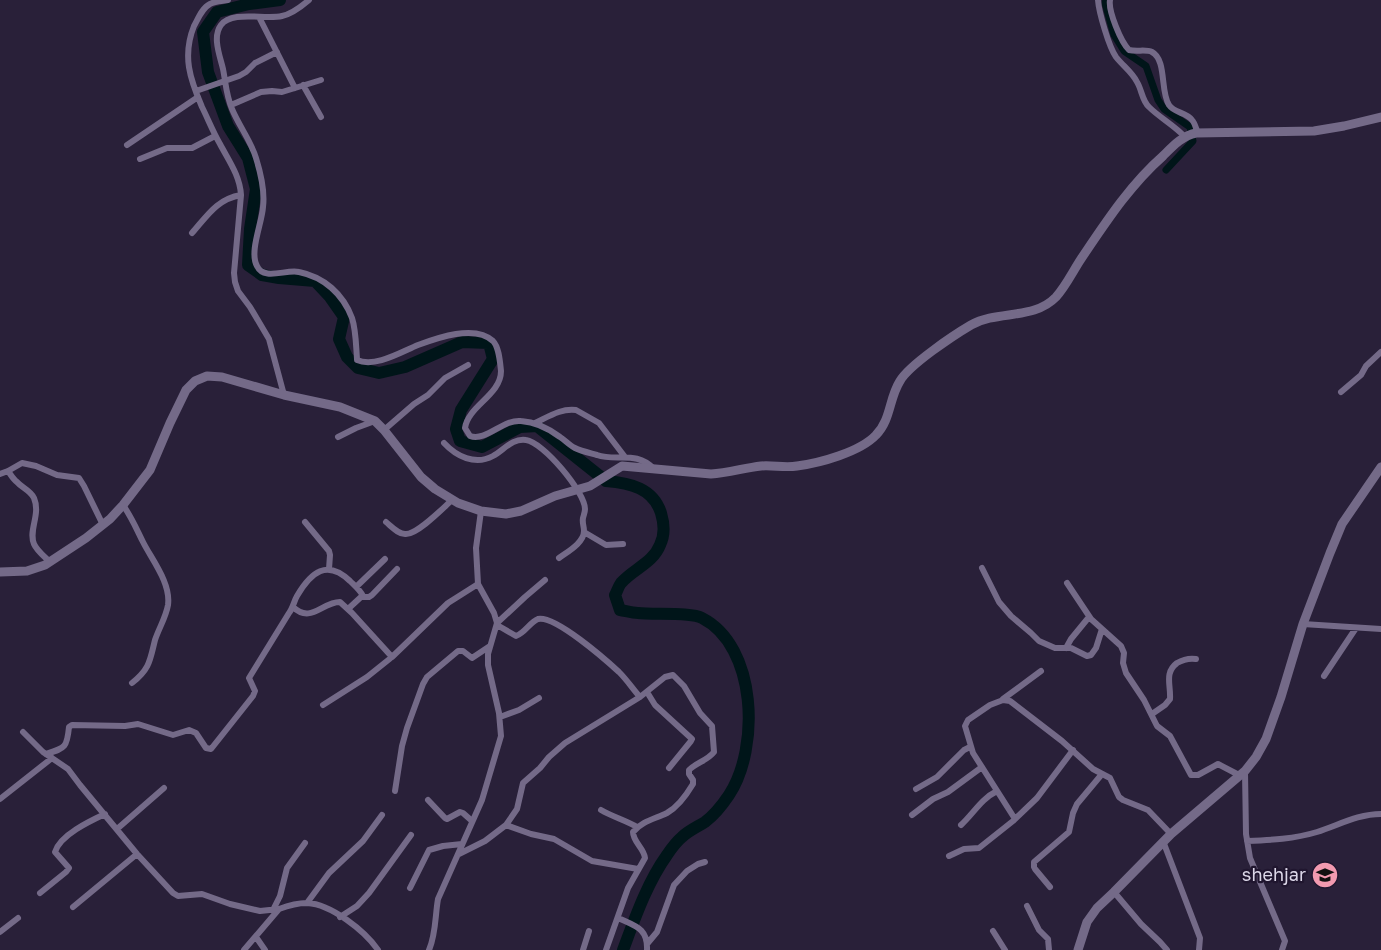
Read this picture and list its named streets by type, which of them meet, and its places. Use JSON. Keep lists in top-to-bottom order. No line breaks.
{"places":{"school or university":["shehjar"]}}
